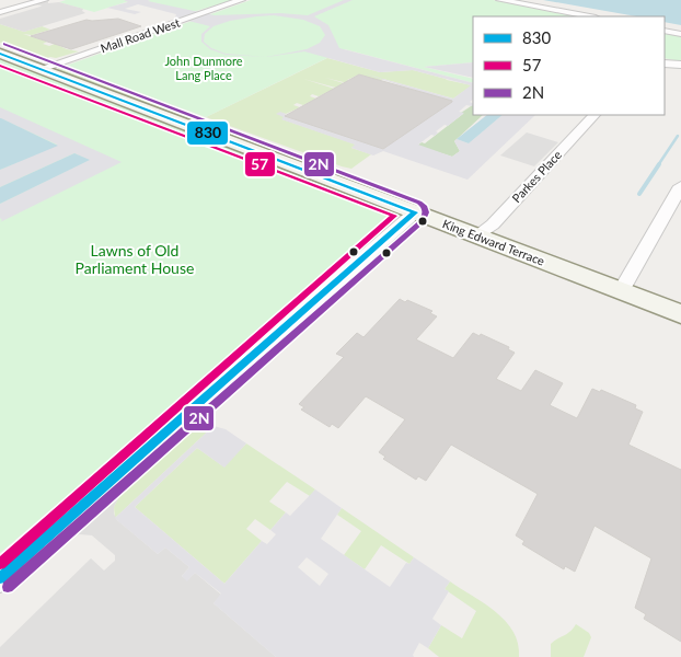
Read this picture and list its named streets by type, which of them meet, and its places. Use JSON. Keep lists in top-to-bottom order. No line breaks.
{"streets":{"main road":["King Edward Terrace"],"street":["Mall Road West","Parkes Place"]},"crossings":[["Mall Road West","King Edward Terrace"],["Parkes Place","King Edward Terrace"]],"parks":["John Dunmore Lang Place","Lawns of Old Parliament House"],"lines":["transit line 2N","transit line 830","transit line 57"],"legend":["830","57","2N"]}
